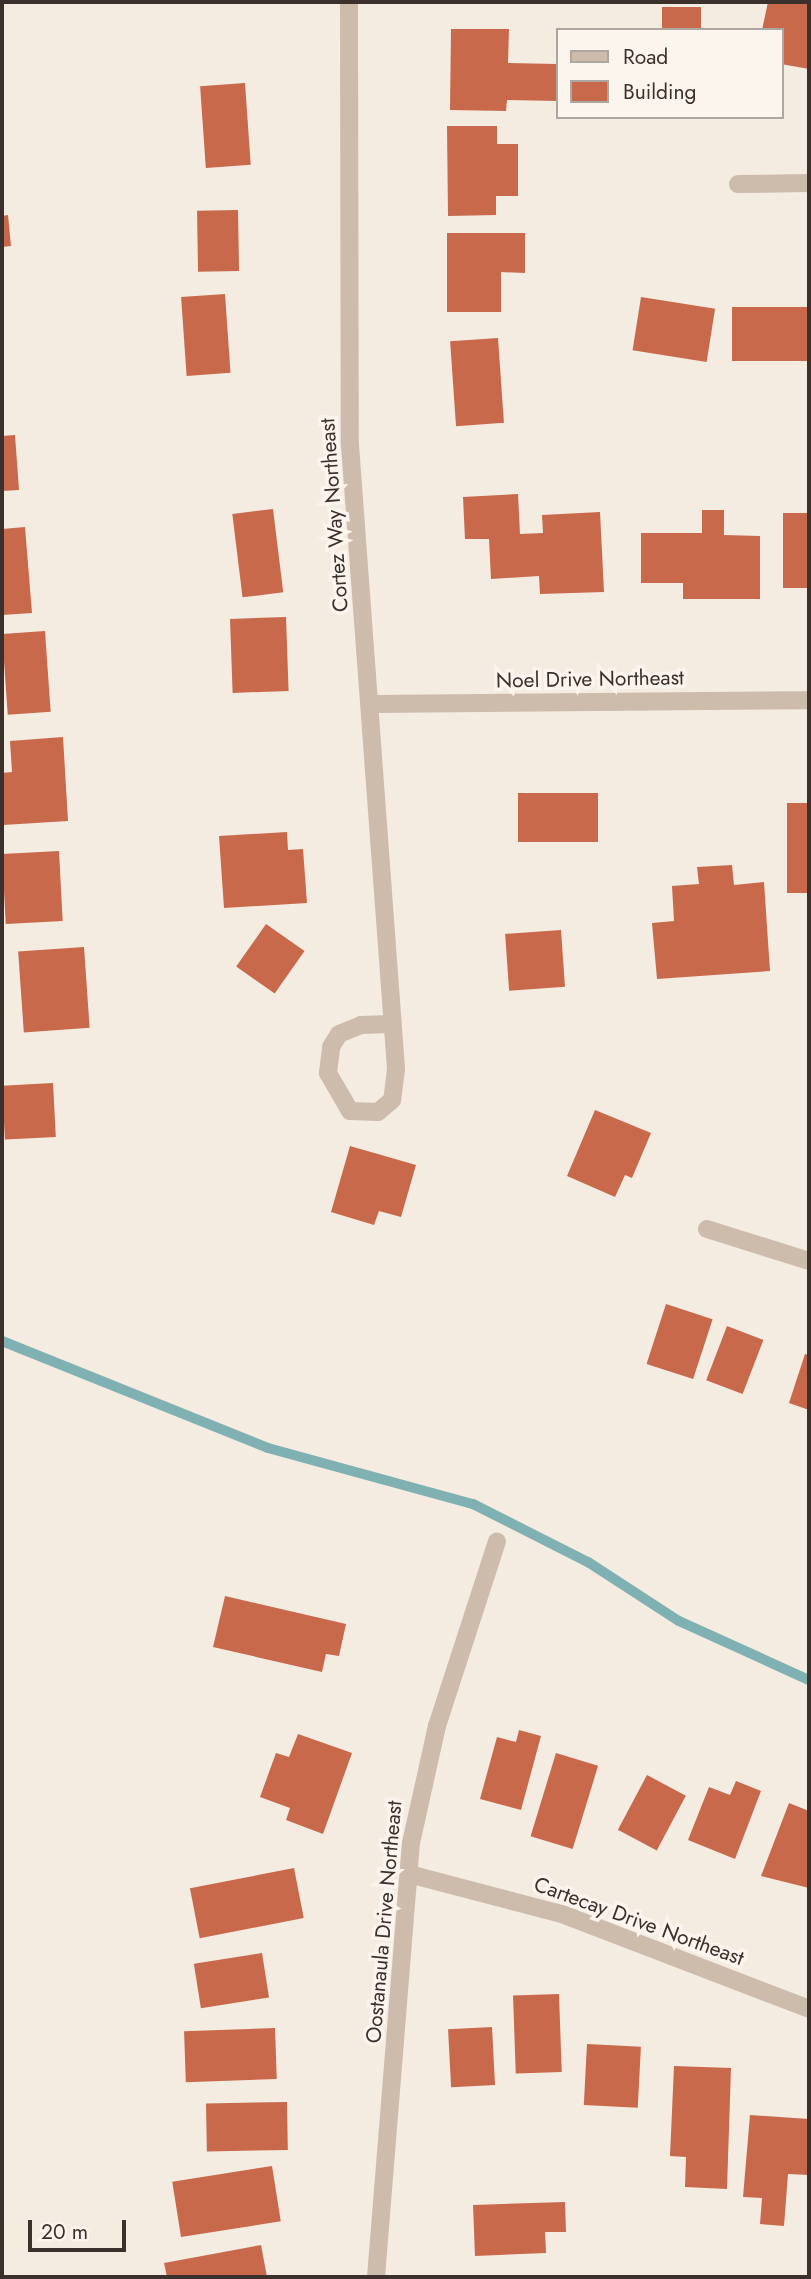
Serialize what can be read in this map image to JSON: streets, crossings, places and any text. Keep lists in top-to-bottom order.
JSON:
{
  "streets": {
    "street": [
      "Cortez Way Northeast",
      "Noel Drive Northeast",
      "Cartecay Drive Northeast",
      "Oostanaula Drive Northeast"
    ]
  },
  "crossings": [
    ["Cortez Way Northeast", "Noel Drive Northeast"],
    ["Cartecay Drive Northeast", "Oostanaula Drive Northeast"]
  ],
  "legend": ["Road", "Building"],
  "scale_bar": "20 m"
}
